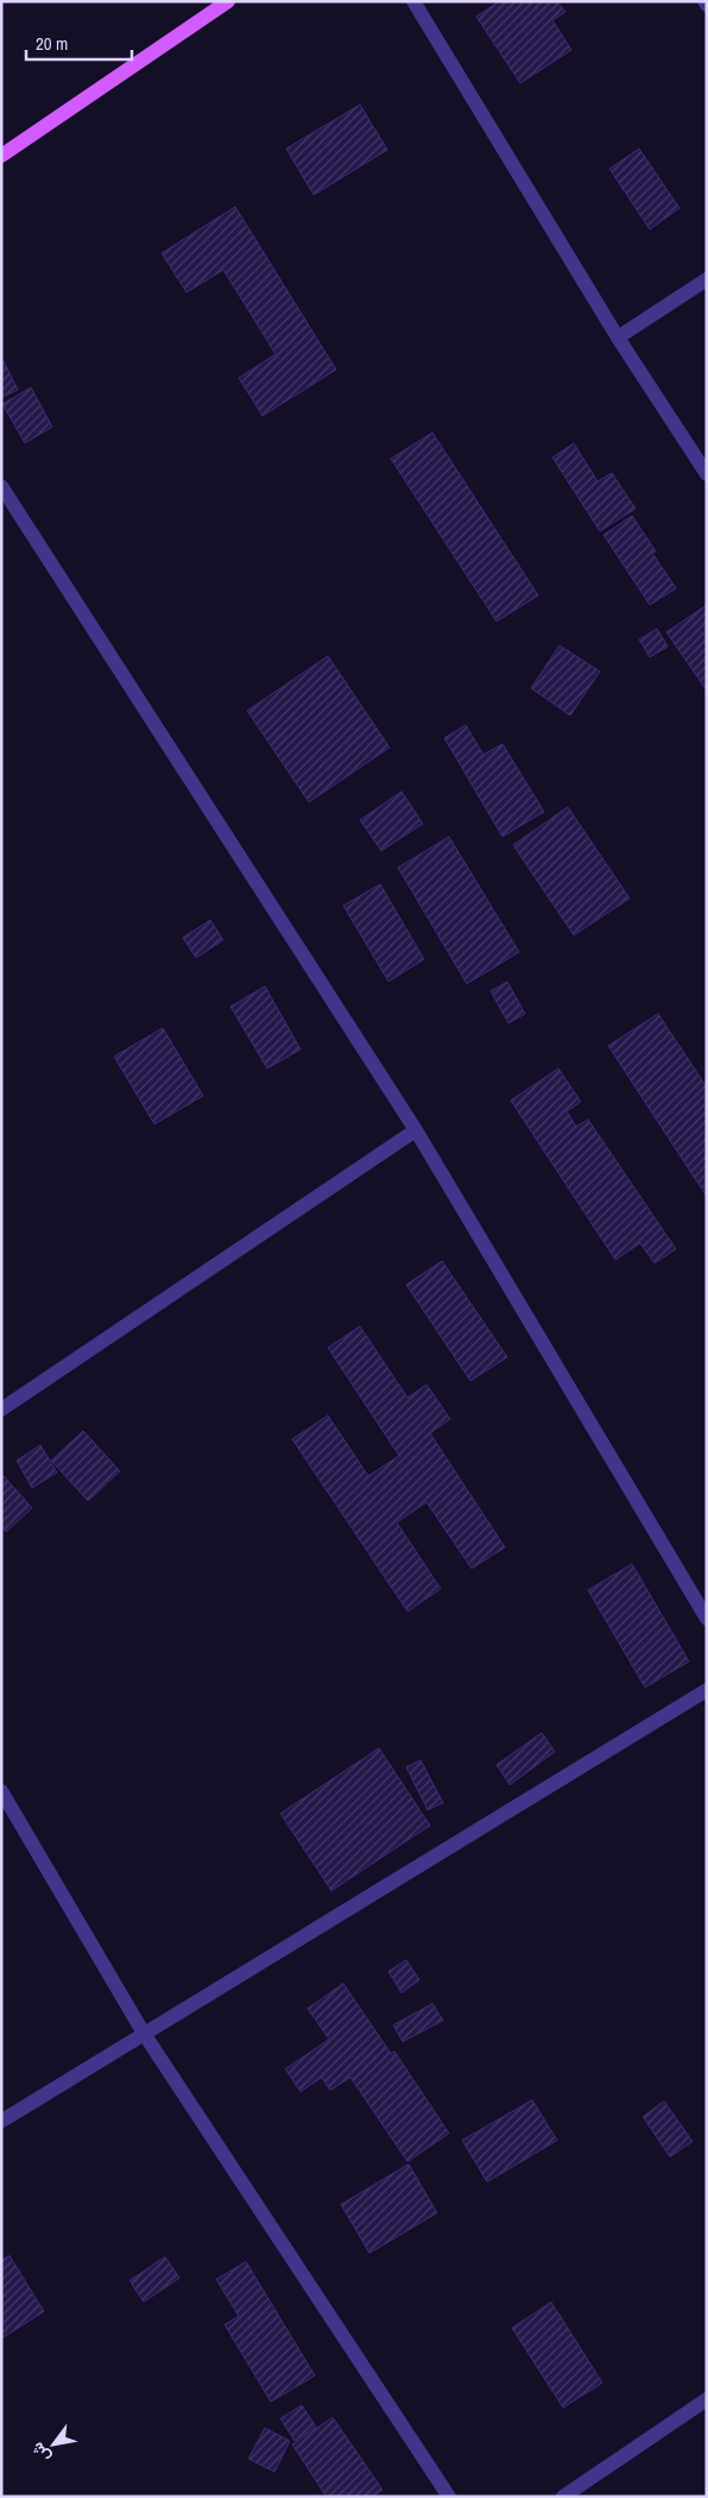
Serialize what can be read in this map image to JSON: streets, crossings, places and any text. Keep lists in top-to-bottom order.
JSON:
{
  "scale_bar": "20 m",
  "north": "bottom left"
}
